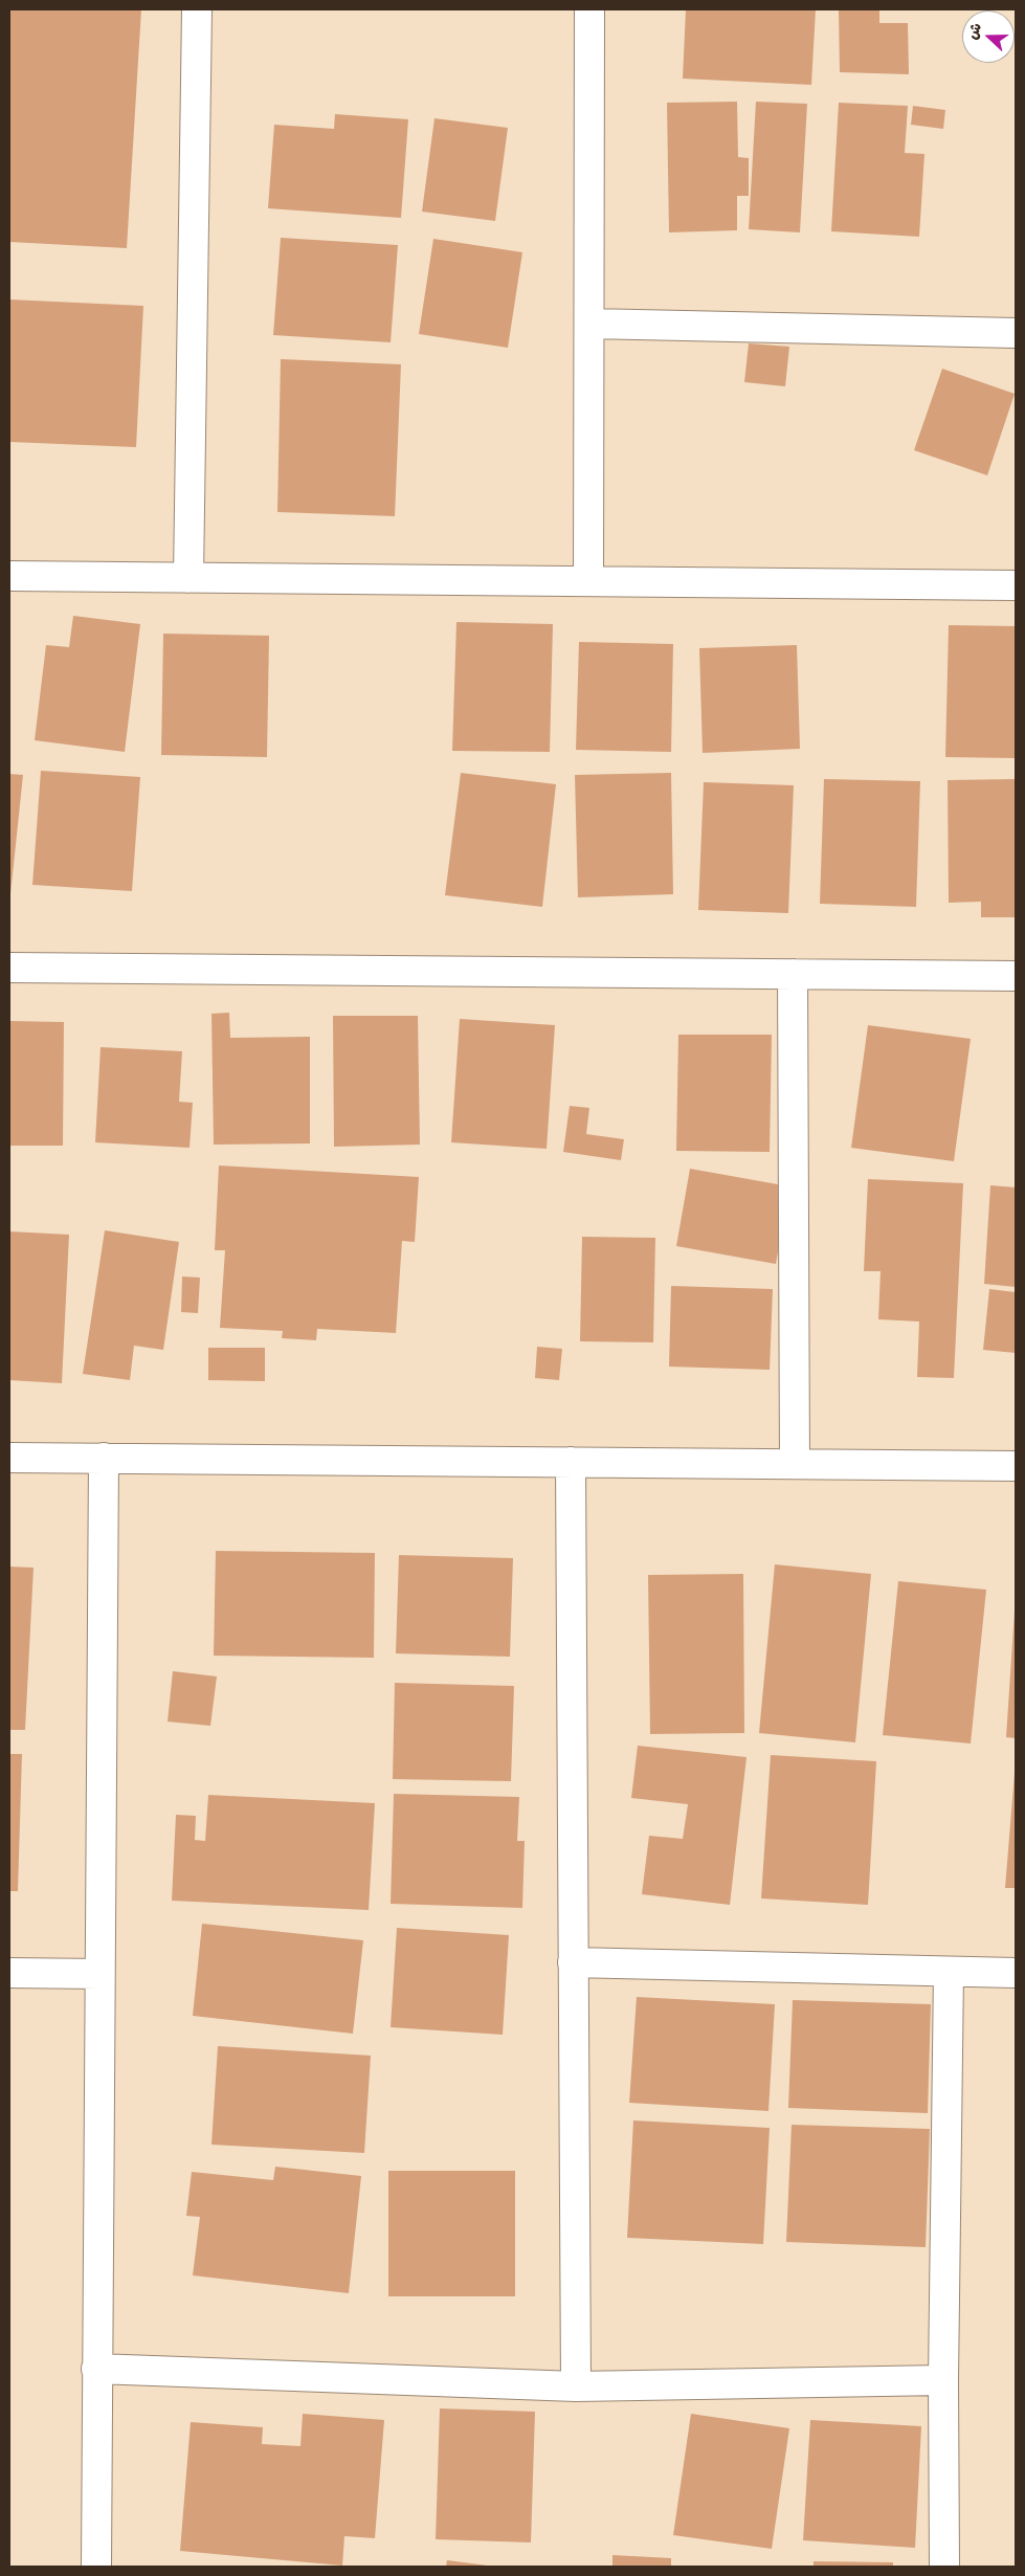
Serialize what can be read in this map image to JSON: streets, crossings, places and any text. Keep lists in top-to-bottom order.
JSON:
{
  "north": "left"
}
